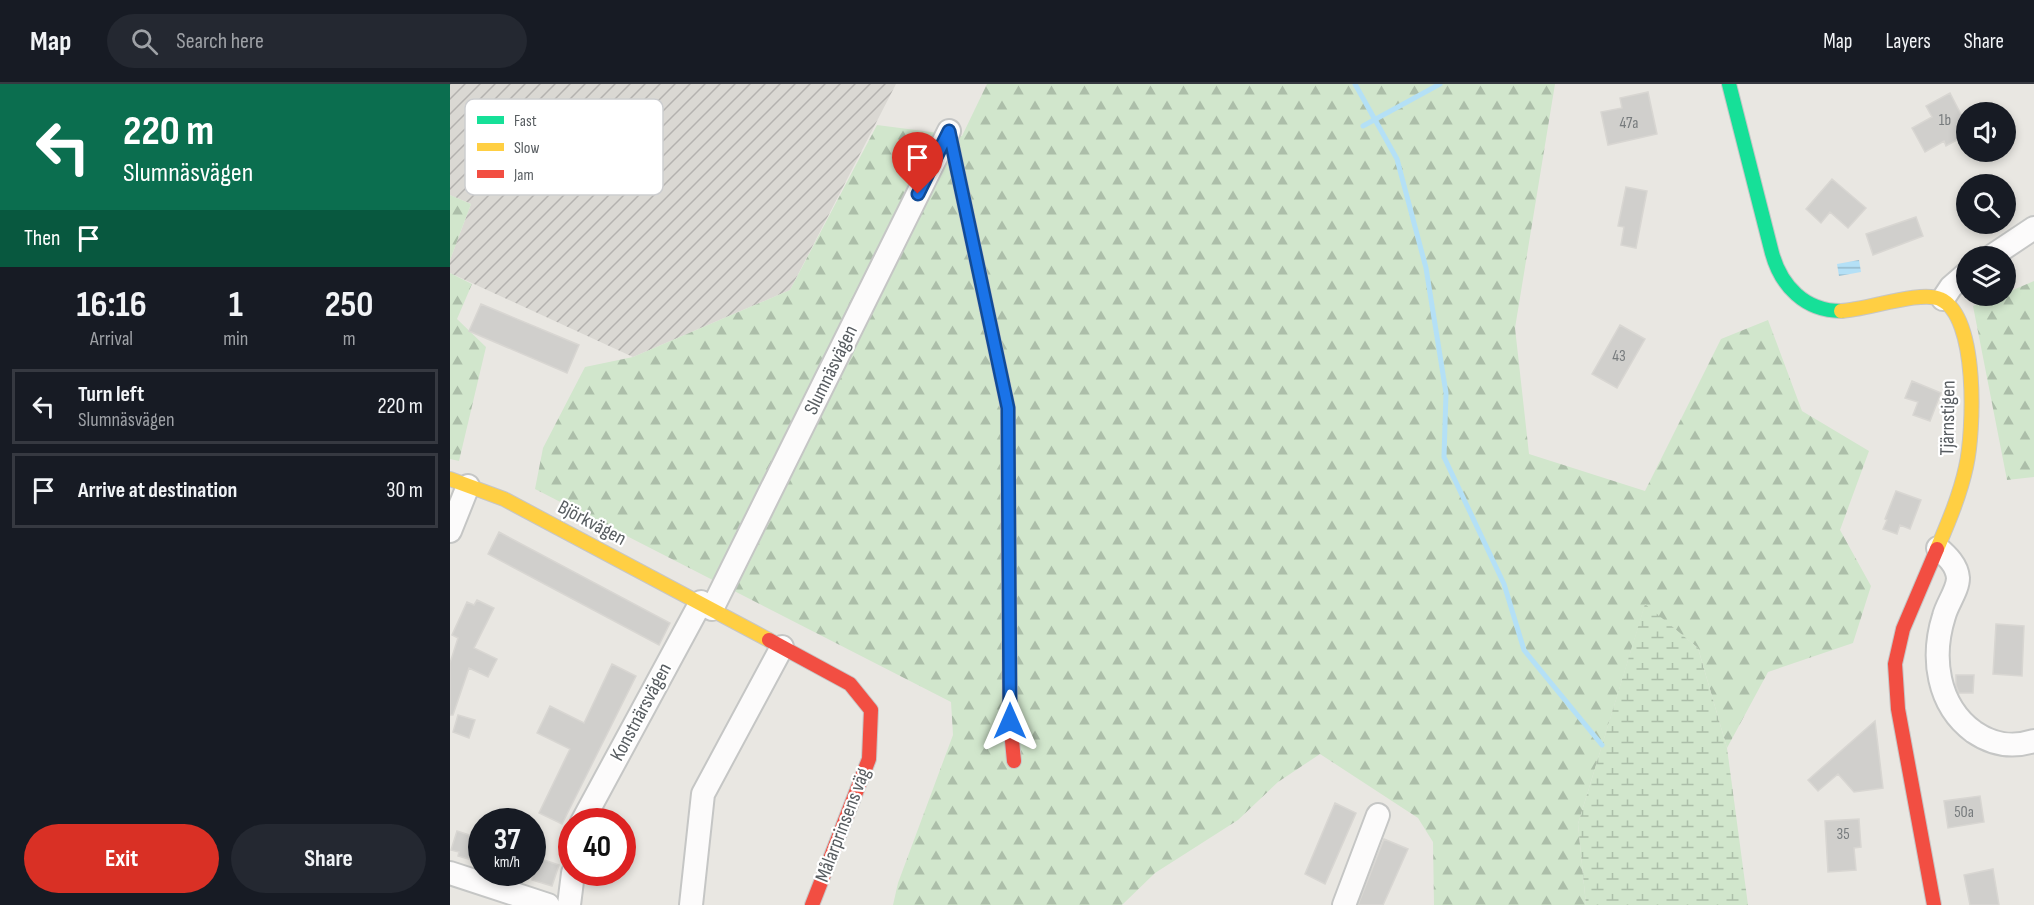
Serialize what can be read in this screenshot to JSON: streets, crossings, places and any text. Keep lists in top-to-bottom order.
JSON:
{
  "streets": {
    "street": [
      "Slumnäsvägen",
      "Tjärnstigen",
      "Björkvägen",
      "Konstnärsvägen",
      "Målarprinsens väg"
    ]
  },
  "crossings": [
    ["Slumnäsvägen", "Björkvägen"],
    ["Slumnäsvägen", "Konstnärsvägen"],
    ["Slumnäsvägen", "Målarprinsens väg"],
    ["Björkvägen", "Konstnärsvägen"],
    ["Björkvägen", "Målarprinsens väg"],
    ["Konstnärsvägen", "Målarprinsens väg"]
  ],
  "house_numbers": [
    "1b",
    "47a",
    "43",
    "50a",
    "35"
  ],
  "legend": ["Fast", "Slow", "Jam"],
  "page": {
    "header": "Map",
    "search": "Search here",
    "nav": ["Map", "Layers", "Share"],
    "turn": ["220 m", "Slumnäsvägen"],
    "then": "Then",
    "eta": [
      "16:16",
      "Arrival",
      "1",
      "min",
      "250",
      "m"
    ],
    "list": [
      {
        "name": "Turn left",
        "note": "Slumnäsvägen",
        "value": "220 m"
      },
      {
        "name": "Arrive at destination",
        "value": "30 m"
      }
    ],
    "speed": "37 km/h",
    "limit": "40",
    "buttons": ["Exit", "Share"]
  }
}
